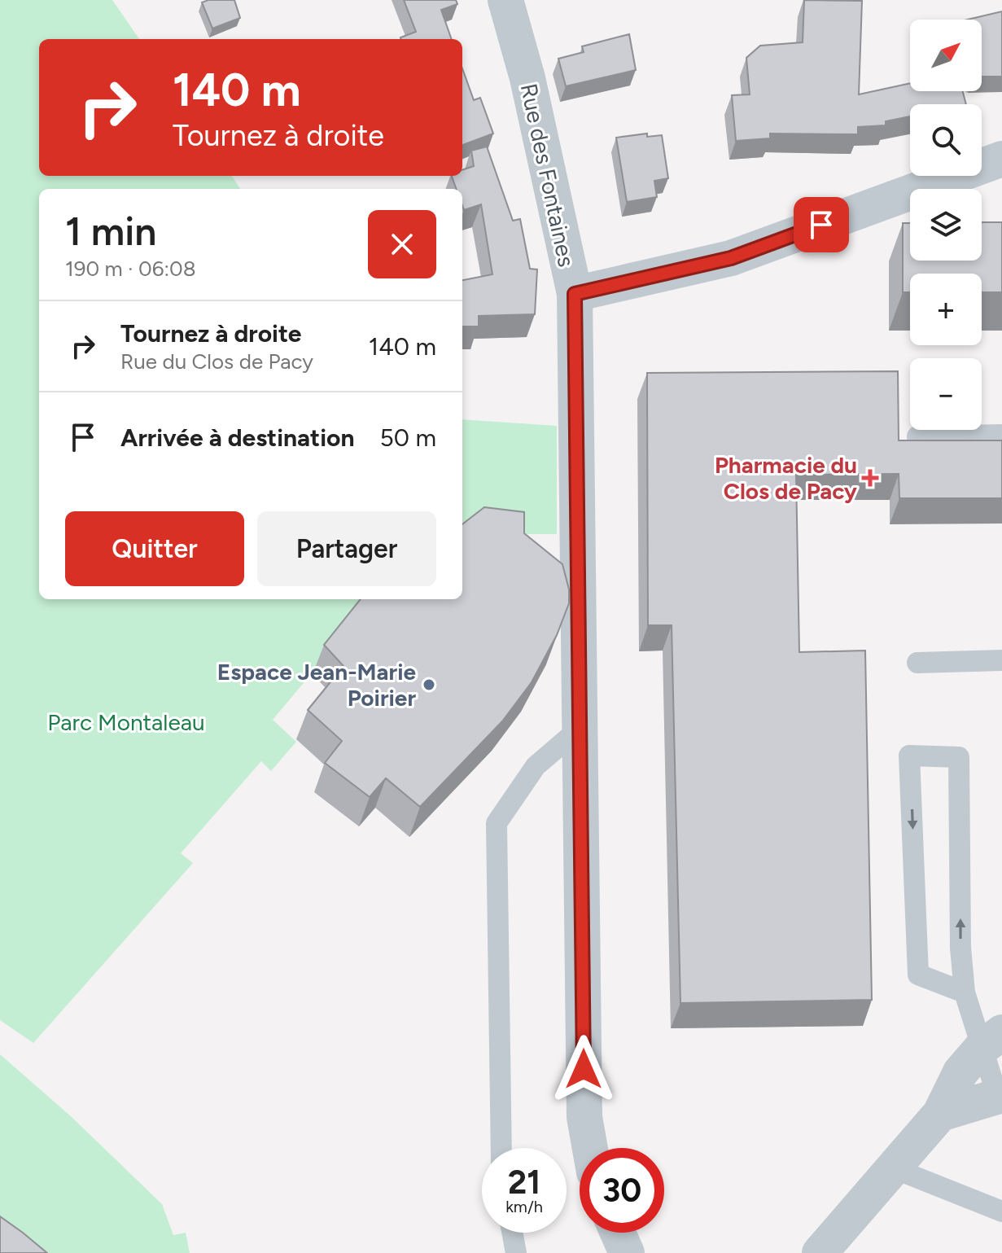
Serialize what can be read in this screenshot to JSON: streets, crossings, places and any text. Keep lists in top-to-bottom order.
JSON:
{
  "streets": {
    "street": ["Rue des Fontaines"]
  },
  "parks": ["Parc Montaleau"],
  "places": {
    "health": ["Pharmacie du Clos de Pacy"],
    "other": ["Espace Jean-Marie Poirier"]
  },
  "north": "top right",
  "page": {
    "map_buttons": ["+", "−"],
    "turn": ["140 m", "Tournez à droite"],
    "heading": ["1 min", "190 m · 06:08"],
    "list": [
      {
        "name": "Tournez à droite",
        "note": "Rue du Clos de Pacy",
        "value": "140 m"
      },
      {
        "name": "Arrivée à destination",
        "value": "50 m"
      }
    ],
    "buttons": ["Quitter", "Partager"],
    "speed": "21 km/h",
    "limit": "30"
  }
}
